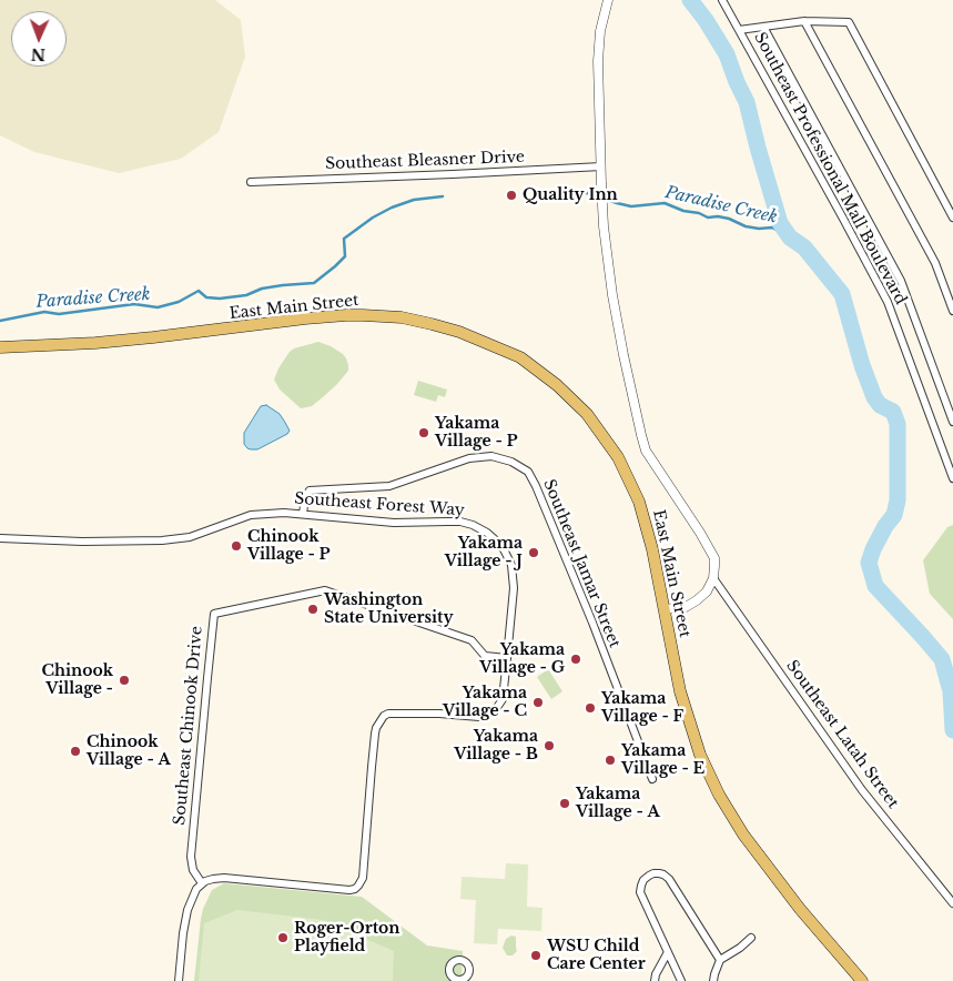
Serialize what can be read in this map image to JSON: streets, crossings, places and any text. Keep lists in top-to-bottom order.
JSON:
{
  "streets": {
    "main road": ["East Main Street"],
    "street": [
      "Southeast Bleasner Drive",
      "Southeast Professional Mall Boulevard",
      "Southeast Forest Way",
      "Southeast Jamar Street",
      "Southeast Chinook Drive",
      "Southeast Latah Street"
    ]
  },
  "crossings": [
    ["Southeast Forest Way", "Southeast Jamar Street"],
    ["Southeast Forest Way", "Southeast Chinook Drive"]
  ],
  "water": ["Paradise Creek"],
  "places": [
    "Quality Inn",
    "Yakama Village - P",
    "Chinook Village - P",
    "Yakama Village - J",
    "Washington State University",
    "Yakama Village - G",
    "Chinook Village -",
    "Yakama Village - C",
    "Yakama Village - F",
    "Yakama Village - B",
    "Chinook Village - A",
    "Yakama Village - E",
    "Yakama Village - A",
    "Roger-Orton Playfield",
    "WSU Child Care Center"
  ],
  "north": "bottom"
}
